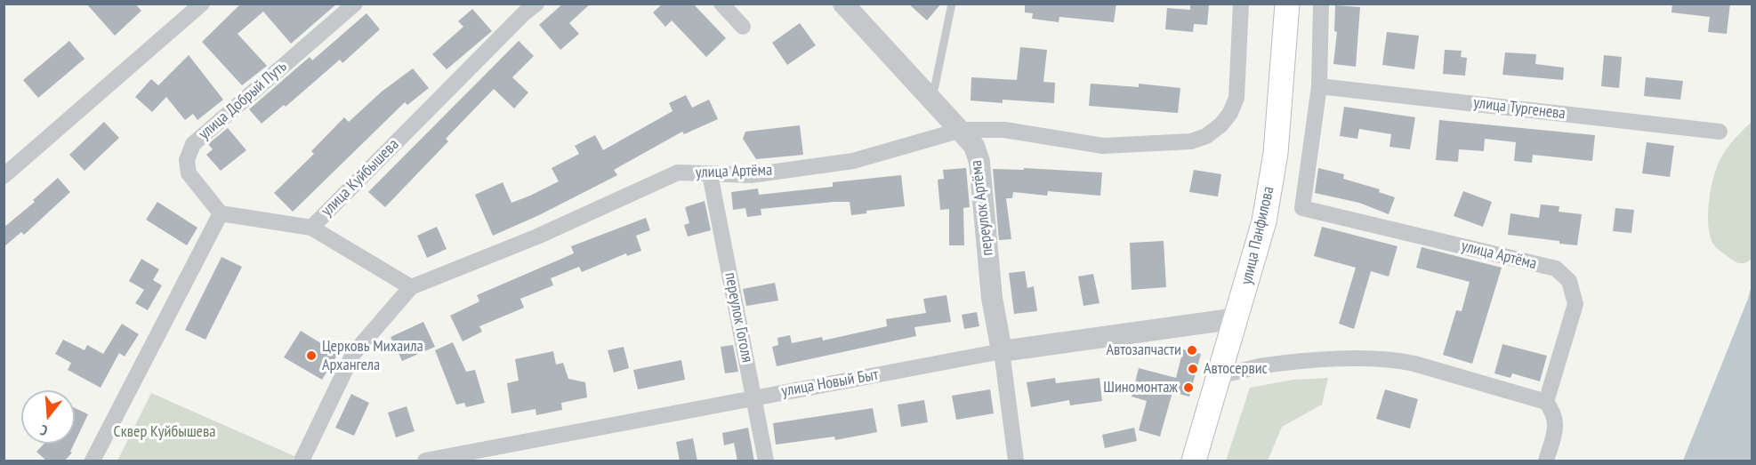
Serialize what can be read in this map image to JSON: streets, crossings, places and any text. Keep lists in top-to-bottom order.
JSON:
{
  "streets": {
    "main road": ["улица Панфилова"],
    "street": [
      "улица Добрый Путь",
      "улица Тургенева",
      "улица Артёма",
      "улица Куйбышева",
      "переулок Артёма",
      "переулок Гоголя",
      "улица Новый Быт"
    ]
  },
  "crossings": [
    ["улица Добрый Путь", "улица Куйбышева"],
    ["улица Тургенева", "улица Артёма"],
    ["улица Артёма", "переулок Артёма"],
    ["улица Артёма", "переулок Гоголя"],
    ["переулок Артёма", "улица Новый Быт"],
    ["улица Панфилова", "улица Новый Быт"],
    ["переулок Гоголя", "улица Новый Быт"]
  ],
  "parks": ["Сквер Куйбышева"],
  "places": [
    "Автозапчасти",
    "Церковь Михаила Архангела",
    "Автосервис",
    "Шиномонтаж"
  ],
  "north": "bottom"
}
